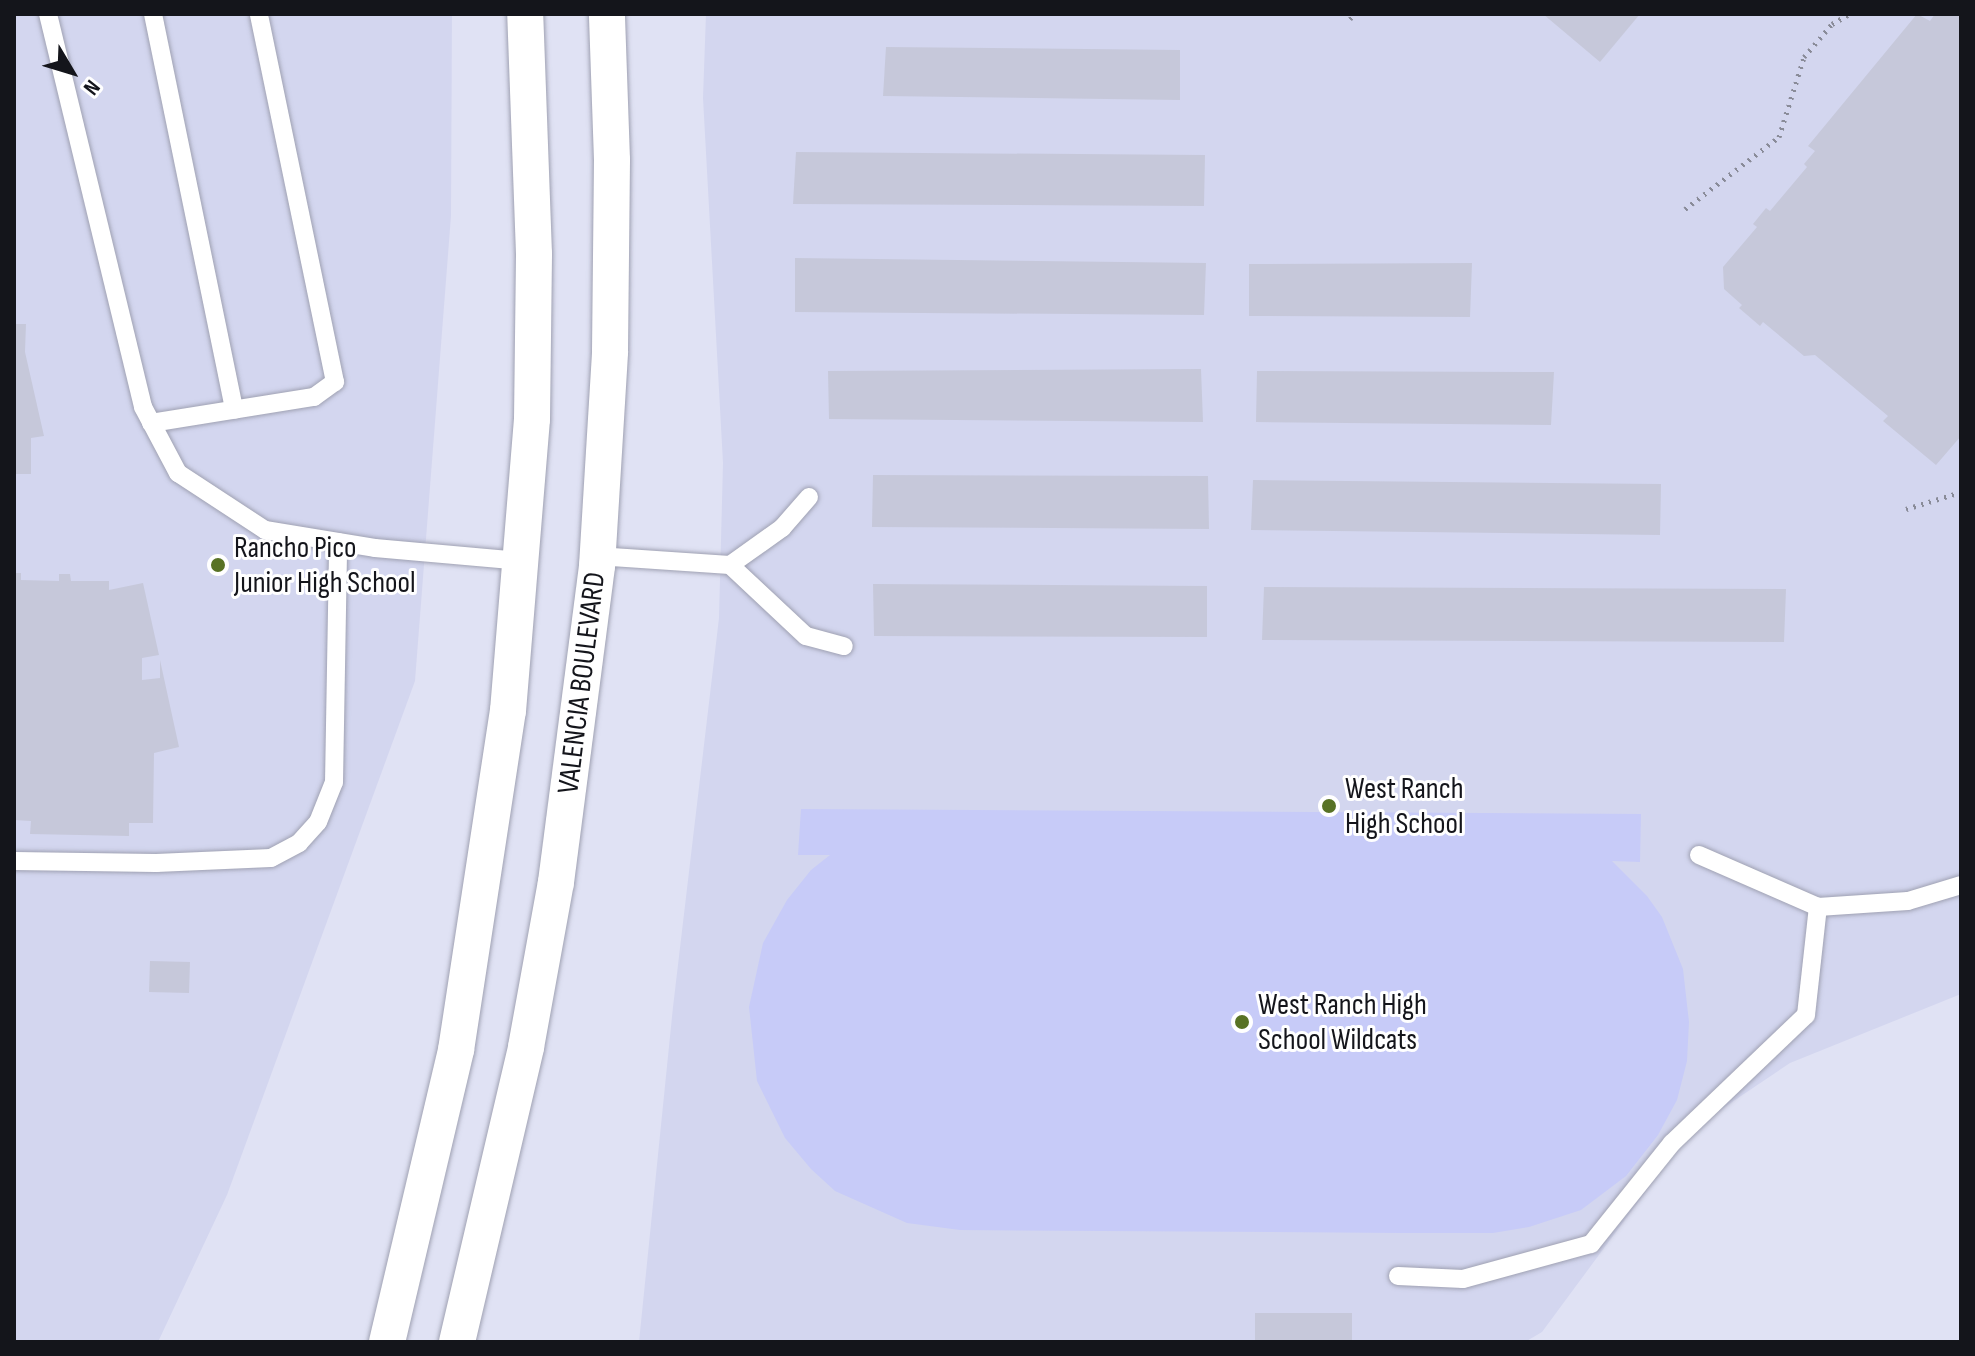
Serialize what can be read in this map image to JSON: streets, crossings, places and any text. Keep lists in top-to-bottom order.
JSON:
{
  "streets": {
    "street": ["VALENCIA BOULEVARD"]
  },
  "places": ["Rancho Pico Junior High School", "West Ranch High School", "West Ranch High School Wildcats"],
  "north": "bottom right"
}
